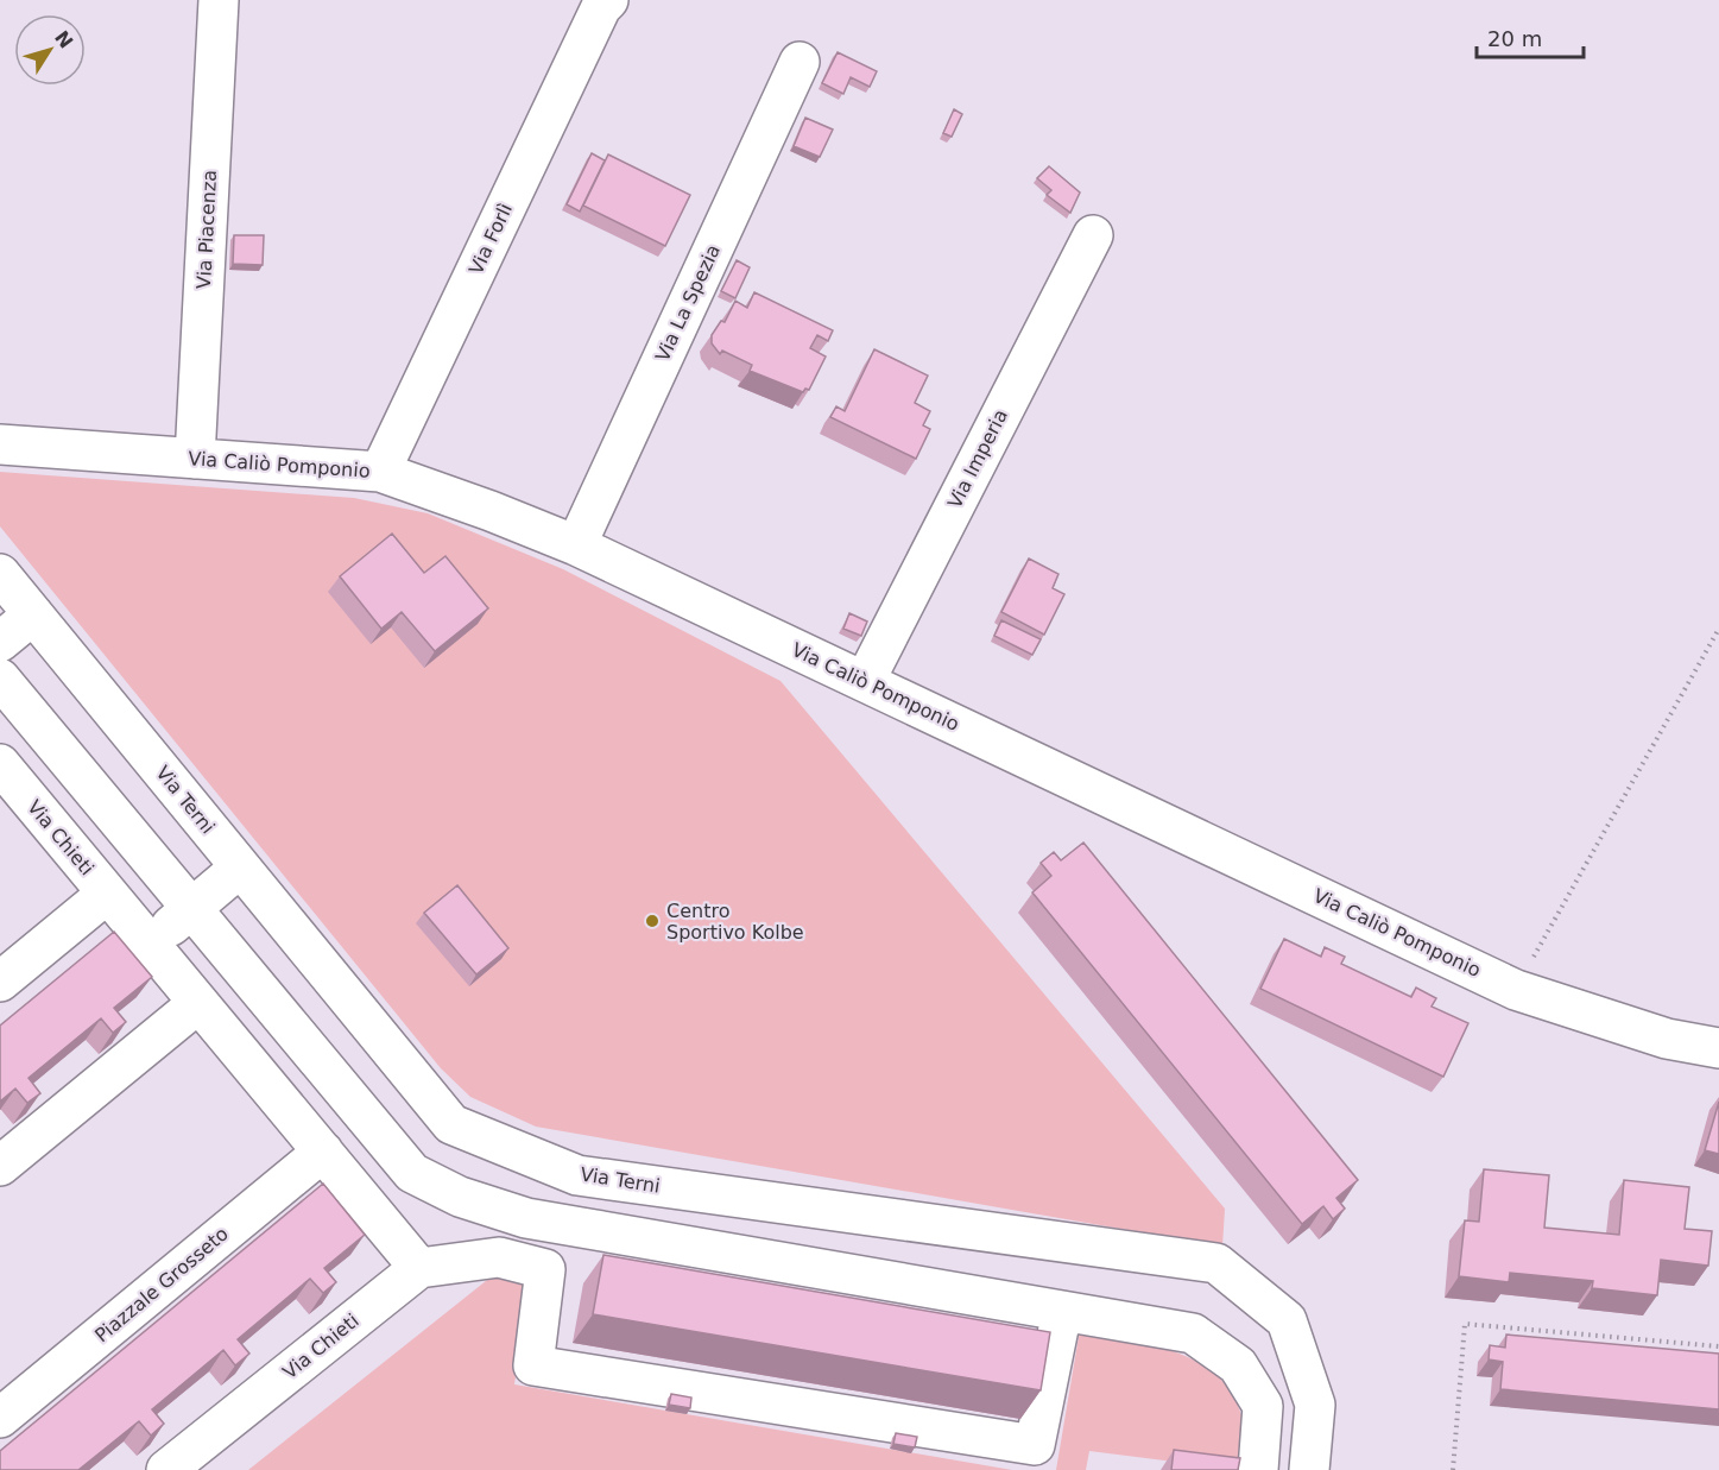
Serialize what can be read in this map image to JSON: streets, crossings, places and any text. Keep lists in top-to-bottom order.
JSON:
{
  "streets": {
    "street": [
      "Via Piacenza",
      "Via Forlì",
      "Via La Spezia",
      "Via Imperia",
      "Via Caliò Pomponio",
      "Via Terni",
      "Via Chieti",
      "Piazzale Grosseto"
    ]
  },
  "crossings": [
    ["Via Piacenza", "Via Caliò Pomponio"],
    ["Via Forlì", "Via Caliò Pomponio"],
    ["Via La Spezia", "Via Caliò Pomponio"],
    ["Via Imperia", "Via Caliò Pomponio"],
    ["Via Chieti", "Piazzale Grosseto"]
  ],
  "places": ["Centro Sportivo Kolbe"],
  "scale_bar": "20 m",
  "north": "top right"
}
